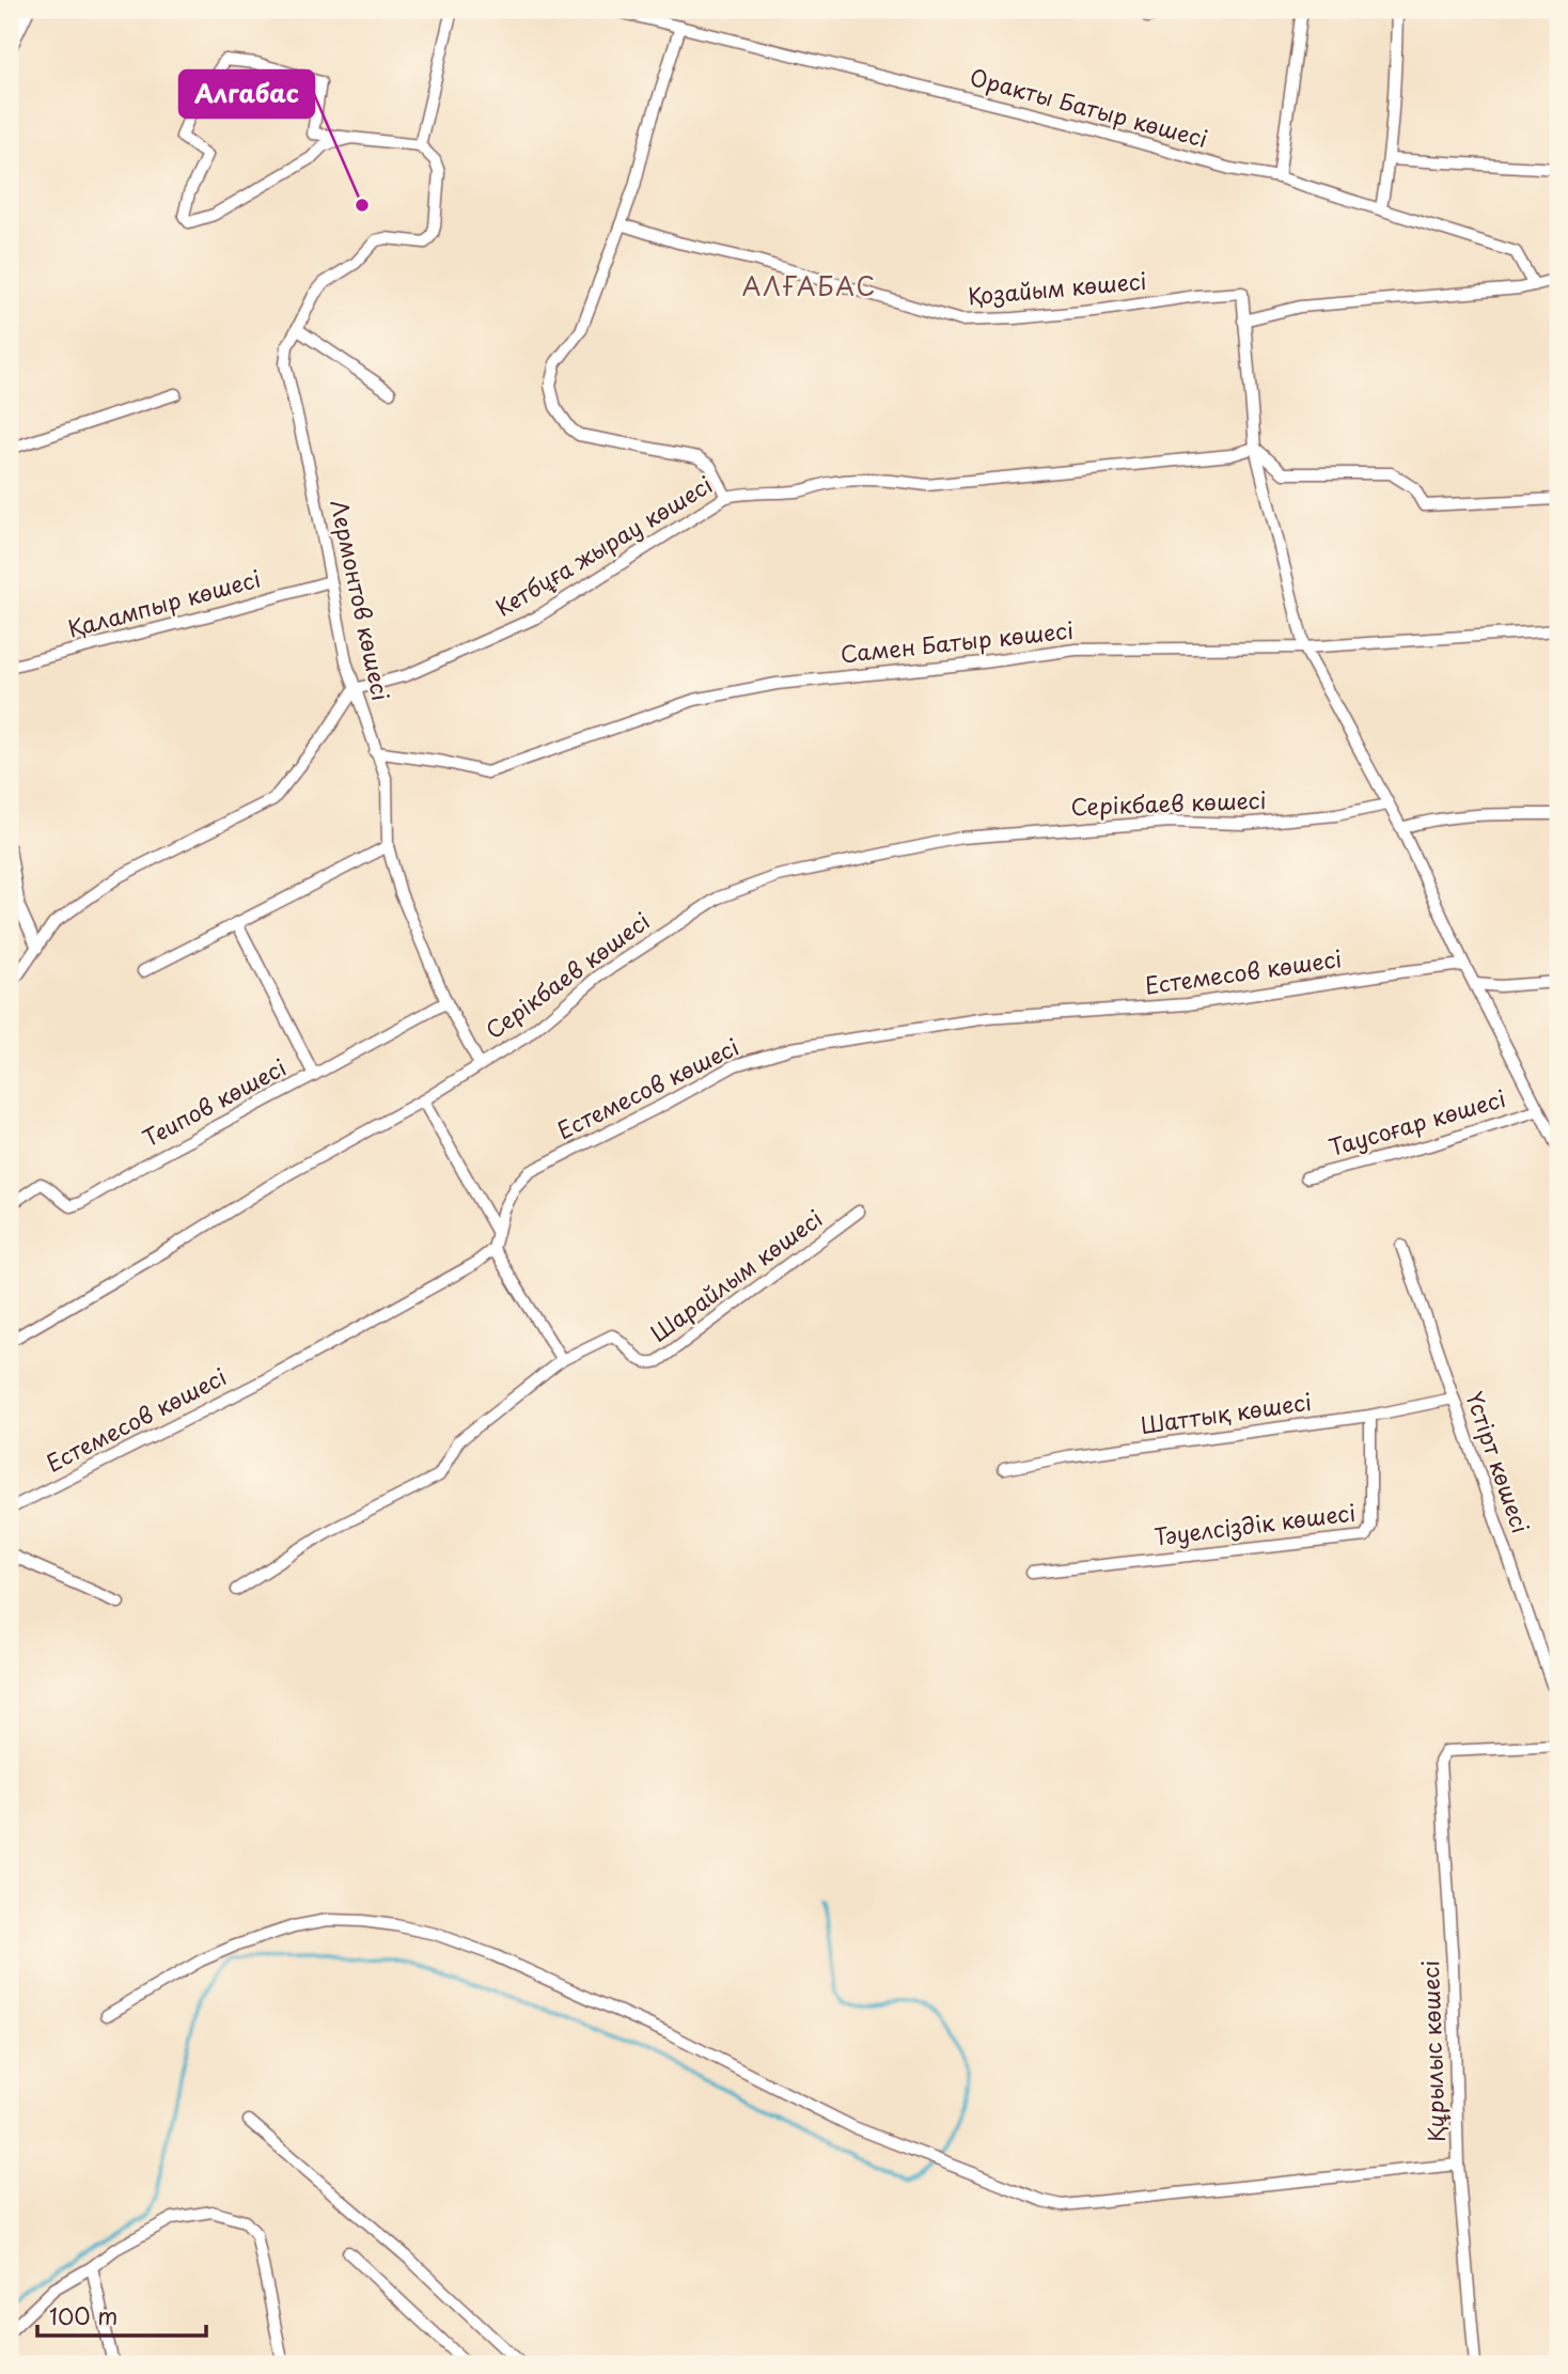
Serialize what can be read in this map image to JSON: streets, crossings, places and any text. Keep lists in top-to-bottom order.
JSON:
{
  "streets": {
    "street": [
      "Оракты Батыр көшесі",
      "Қозайым көшесі",
      "Кетбұға жырау көшесі",
      "Лермонтов көшесі",
      "Қалампыр көшесі",
      "Самен Батыр көшесі",
      "Серікбаев көшесі",
      "Естемесов көшесі",
      "Теипов көшесі",
      "Тауcоғар көшесі",
      "Шарайлым көшесі",
      "Шаттық көшесі",
      "Үстірт көшесі",
      "Тәуелсіздік көшесі",
      "Құрылыс көшесі"
    ]
  },
  "crossings": [
    ["Кетбұға жырау көшесі", "Лермонтов көшесі"],
    ["Лермонтов көшесі", "Қалампыр көшесі"],
    ["Лермонтов көшесі", "Самен Батыр көшесі"],
    ["Лермонтов көшесі", "Серікбаев көшесі"],
    ["Лермонтов көшесі", "Теипов көшесі"],
    ["Шаттық көшесі", "Үстірт көшесі"],
    ["Шаттық көшесі", "Тәуелсіздік көшесі"]
  ],
  "districts": ["АЛҒАБАС"],
  "places": ["Алгабас"],
  "scale_bar": "100 m"
}
